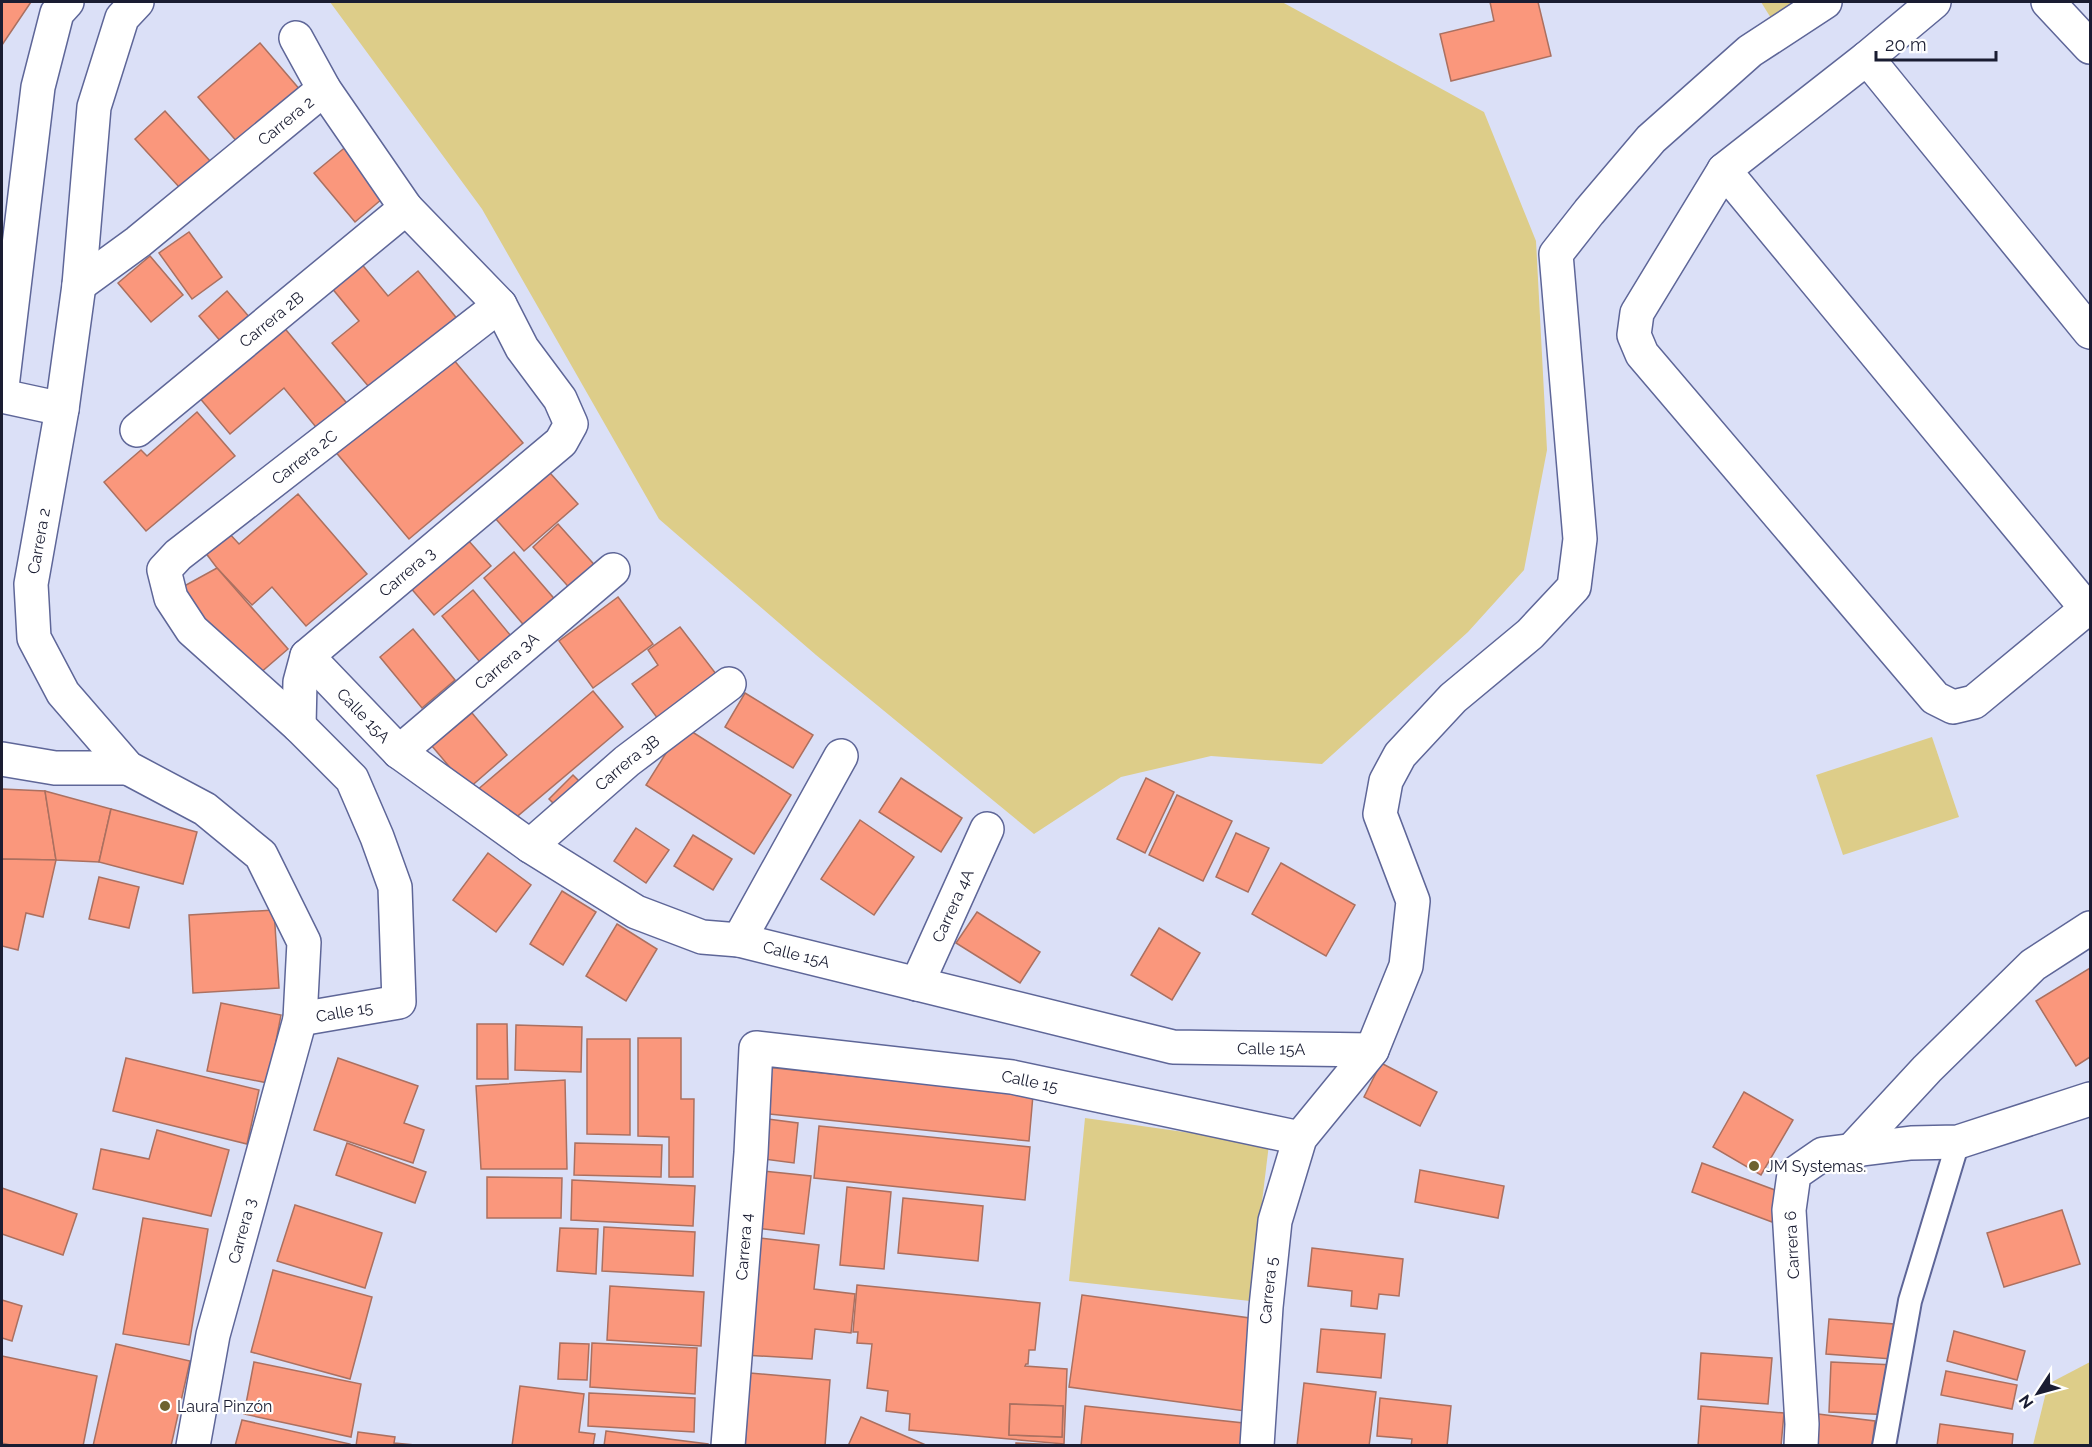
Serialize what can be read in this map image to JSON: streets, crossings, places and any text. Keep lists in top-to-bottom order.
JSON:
{
  "streets": {
    "street": [
      "Carrera 2",
      "Carrera 2B",
      "Carrera 2C",
      "Carrera 3",
      "Carrera 3A",
      "Calle 15A",
      "Carrera 3B",
      "Carrera 4A",
      "Calle 15",
      "Carrera 6",
      "Carrera 4",
      "Carrera 5"
    ]
  },
  "crossings": [
    ["Carrera 2", "Calle 15"],
    ["Carrera 2C", "Carrera 3"],
    ["Carrera 2C", "Calle 15"],
    ["Carrera 3", "Calle 15A"],
    ["Carrera 3", "Calle 15"],
    ["Carrera 3A", "Calle 15A"],
    ["Calle 15A", "Carrera 3B"],
    ["Calle 15A", "Carrera 4A"],
    ["Calle 15", "Carrera 4"],
    ["Calle 15", "Carrera 5"]
  ],
  "places": ["JM Systemas.", "Laura Pinzón"],
  "scale_bar": "20 m",
  "north": "bottom left"
}
